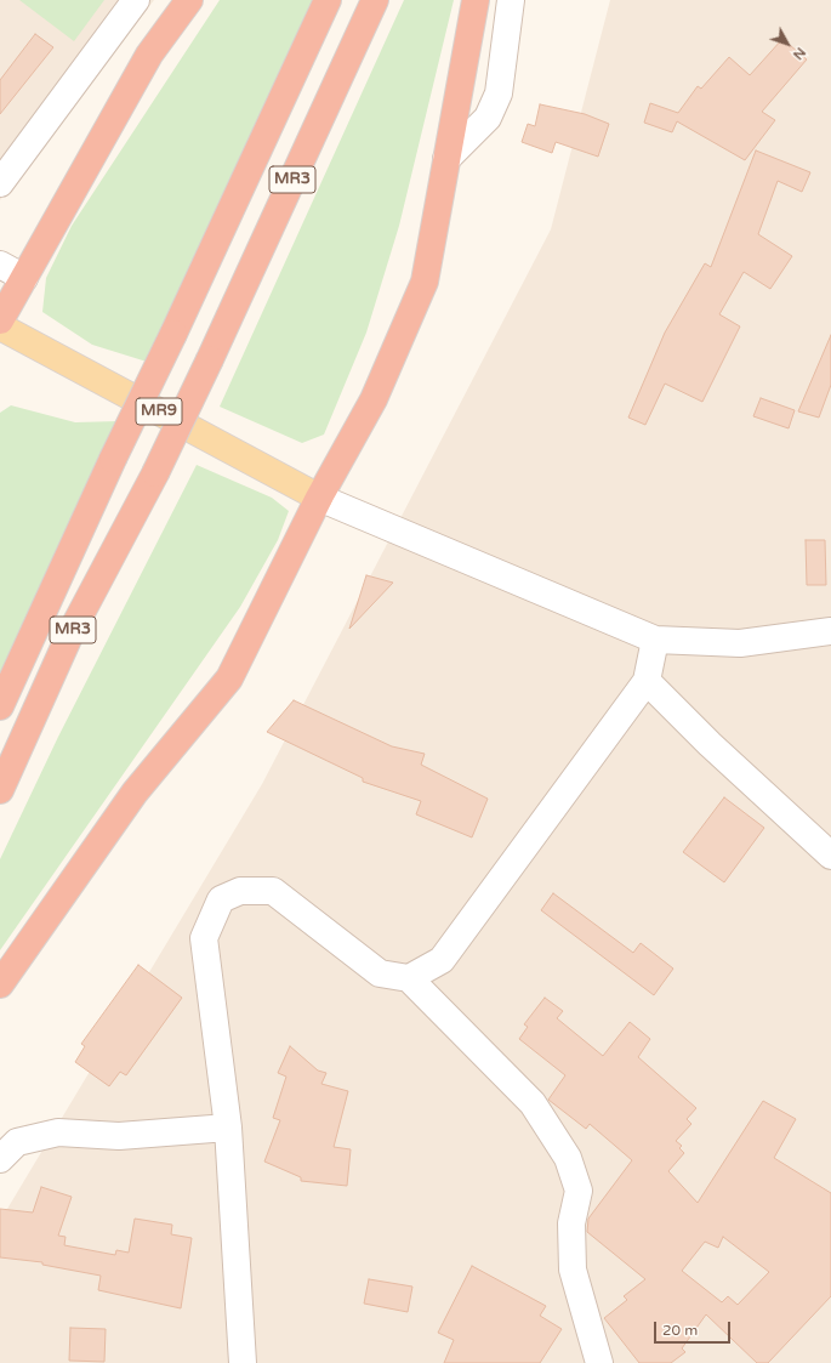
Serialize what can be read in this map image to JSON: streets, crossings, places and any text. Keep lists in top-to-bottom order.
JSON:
{
  "streets": {
    "highway": ["MR3"],
    "main road": ["MR9"]
  },
  "scale_bar": "20 m",
  "north": "bottom right"
}
